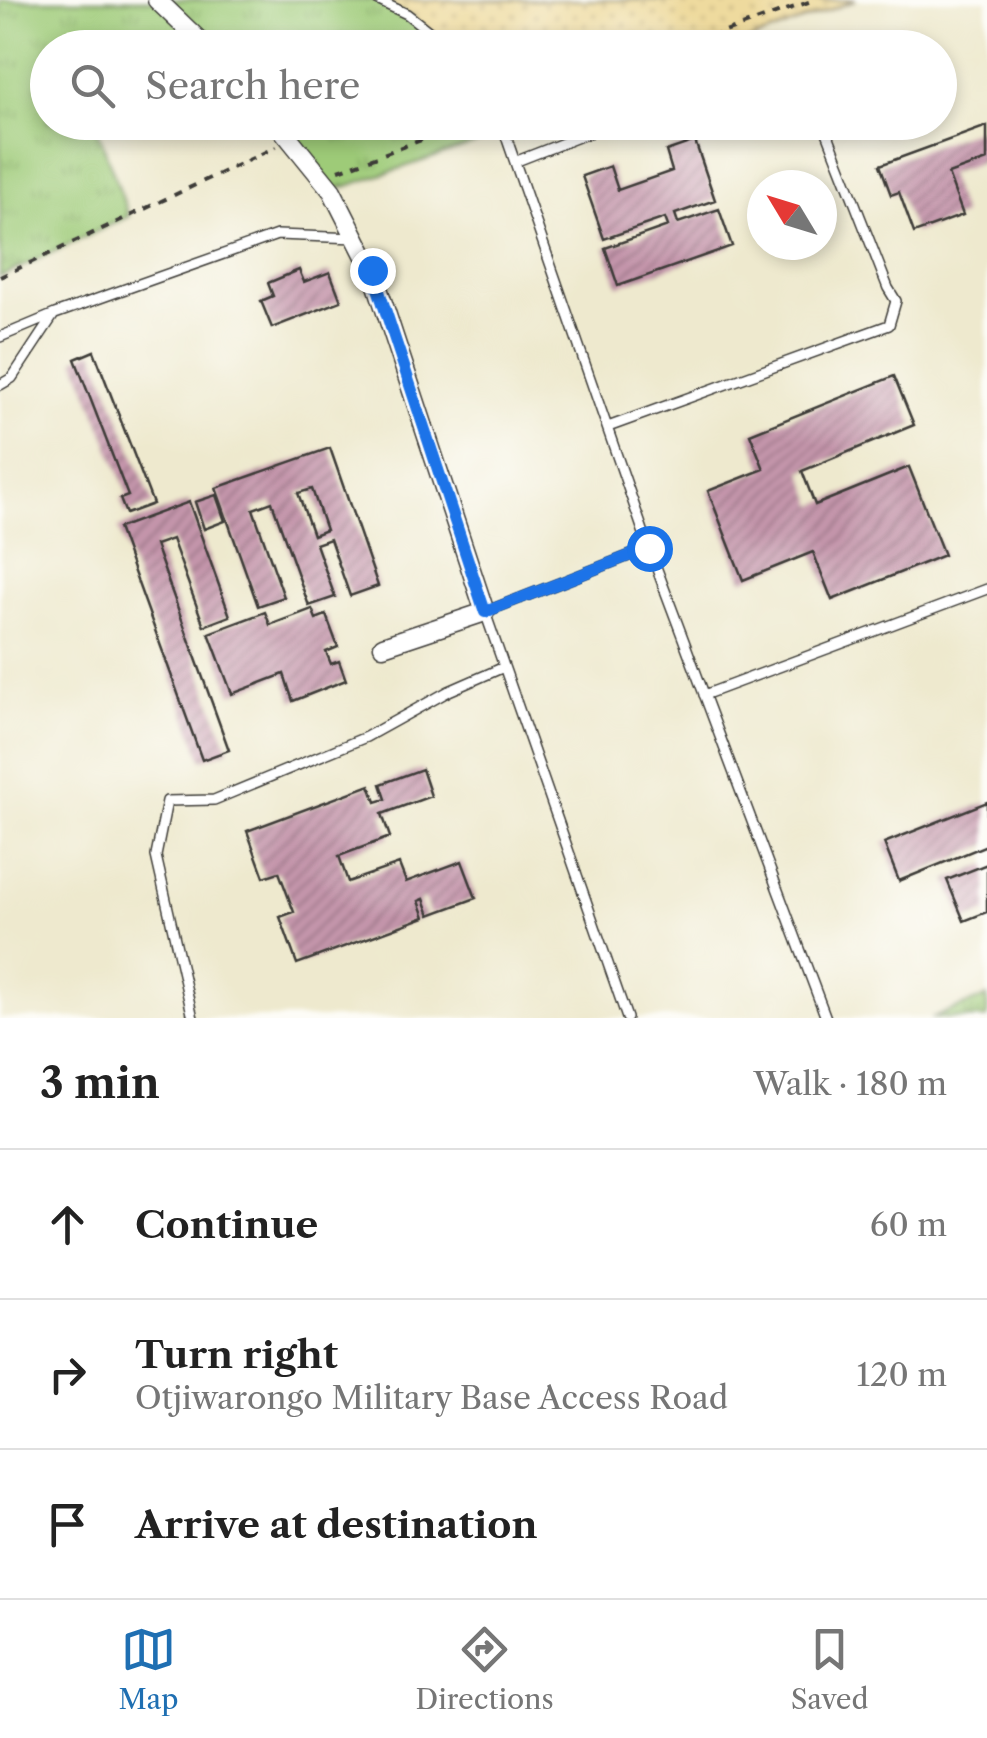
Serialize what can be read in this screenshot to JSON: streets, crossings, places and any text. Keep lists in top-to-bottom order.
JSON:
{
  "north": "top left",
  "page": {
    "search": "Search here",
    "heading": ["3 min", "Walk · 180 m"],
    "list": [
      ["Continue", "60 m"],
      ["Turn right", "Otjiwarongo Military Base Access Road", "120 m"],
      "Arrive at destination"
    ],
    "nav": ["Map", "Directions", "Saved"]
  }
}
